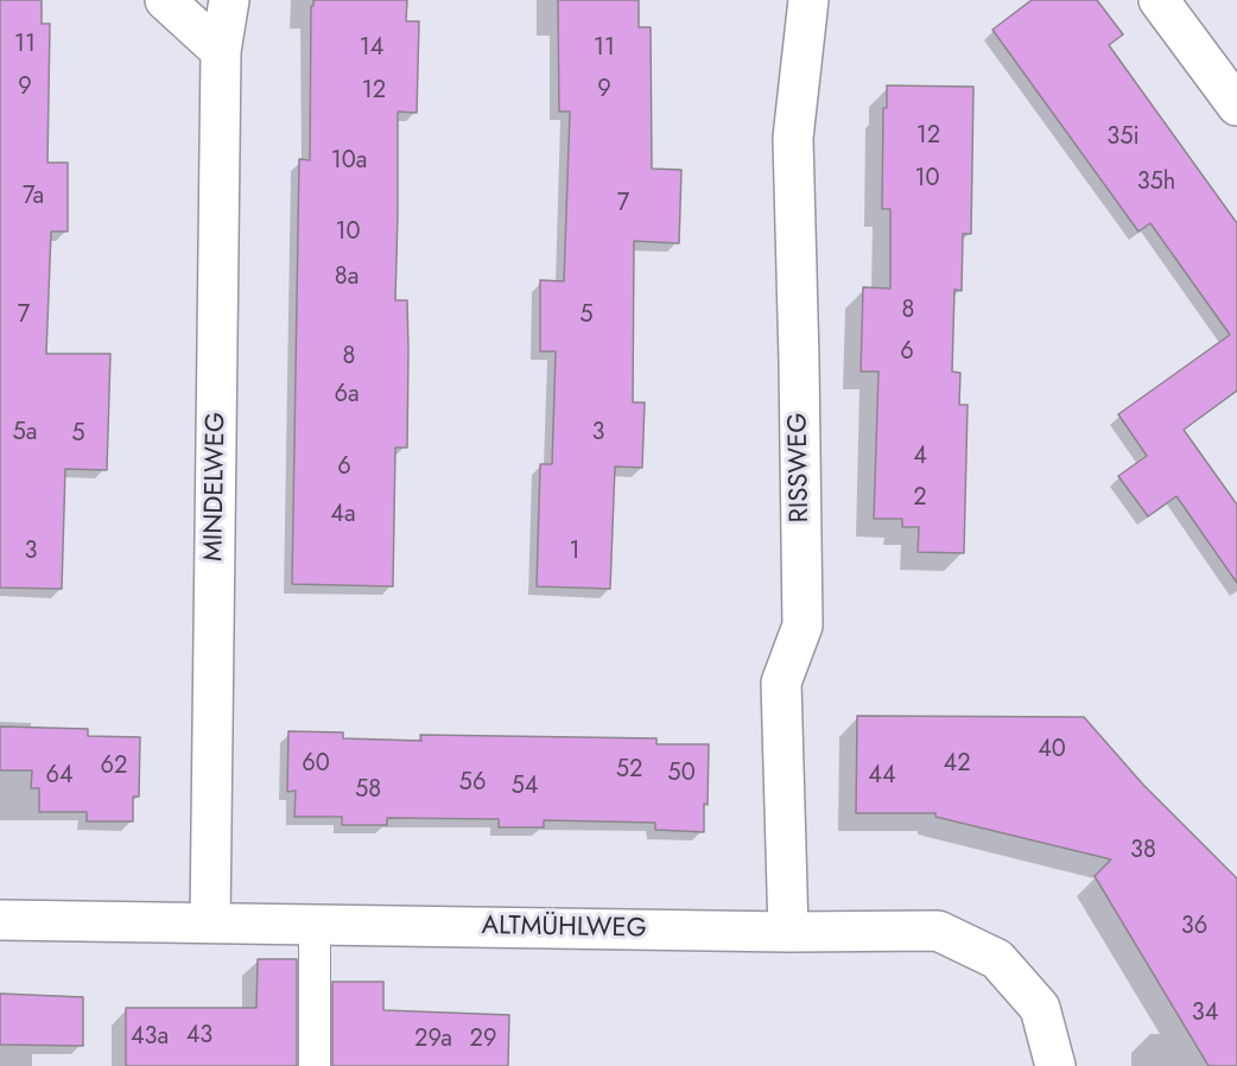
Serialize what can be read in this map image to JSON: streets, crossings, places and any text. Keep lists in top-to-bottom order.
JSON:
{
  "streets": {
    "street": ["RISSWEG", "MINDELWEG", "ALTMÜHLWEG"]
  },
  "crossings": [
    ["RISSWEG", "ALTMÜHLWEG"],
    ["MINDELWEG", "ALTMÜHLWEG"]
  ],
  "house_numbers": [
    "11",
    "14",
    "11",
    "9",
    "9",
    "12",
    "12",
    "35i",
    "10a",
    "10",
    "35h",
    "7a",
    "7",
    "10",
    "8a",
    "8",
    "7",
    "5",
    "6",
    "8",
    "6a",
    "5a",
    "3",
    "5",
    "4",
    "6",
    "2",
    "4a",
    "3",
    "1",
    "40",
    "60",
    "42",
    "62",
    "52",
    "50",
    "64",
    "44",
    "56",
    "54",
    "58",
    "38",
    "36",
    "34",
    "43",
    "43a",
    "29a",
    "29"
  ]
}
